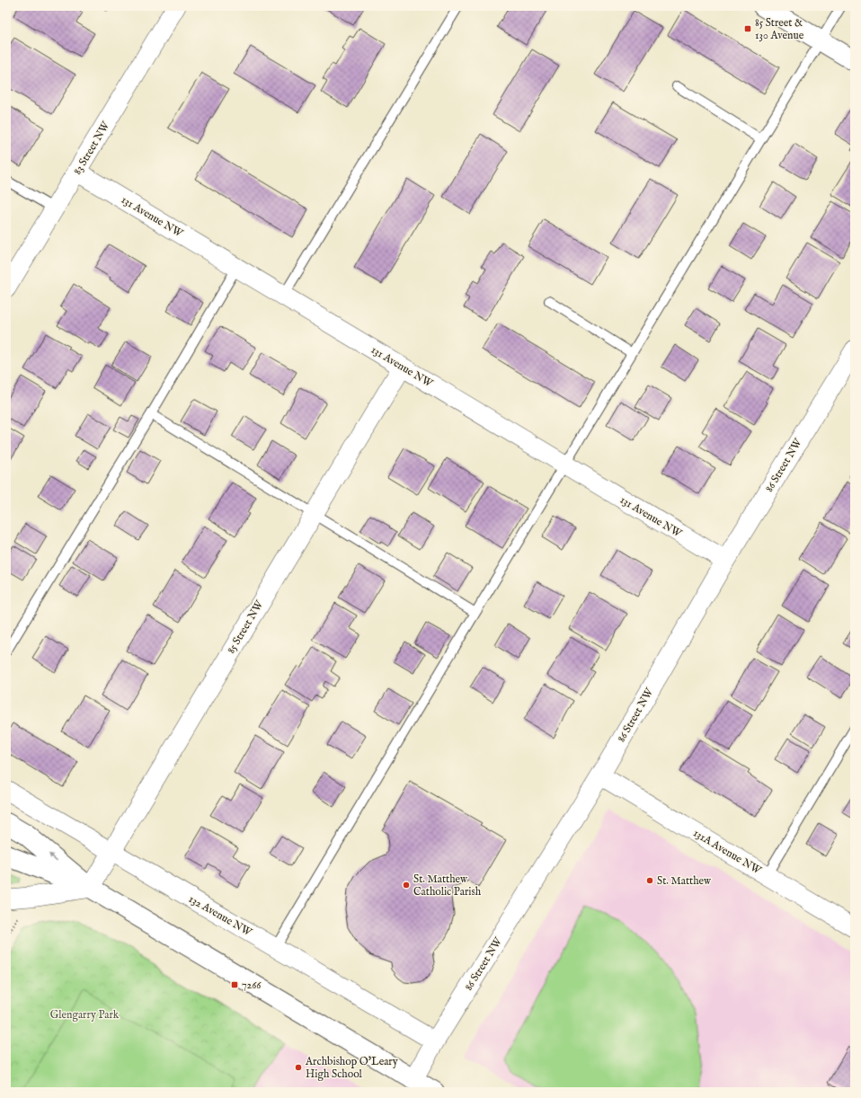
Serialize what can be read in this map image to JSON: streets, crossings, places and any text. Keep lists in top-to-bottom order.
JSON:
{
  "streets": {
    "street": [
      "83 Street NW",
      "131 Avenue NW",
      "86 Street NW",
      "85 Street NW",
      "131A Avenue NW",
      "132 Avenue NW"
    ]
  },
  "crossings": [
    ["83 Street NW", "131 Avenue NW"],
    ["131 Avenue NW", "86 Street NW"],
    ["131 Avenue NW", "85 Street NW"],
    ["86 Street NW", "131A Avenue NW"],
    ["86 Street NW", "132 Avenue NW"],
    ["85 Street NW", "132 Avenue NW"]
  ],
  "parks": ["Glengarry Park"],
  "places": {
    "transit": ["85 Street & 130 Avenue", "7266"],
    "other": ["St. Matthew", "St. Matthew Catholic Parish", "Archbishop O'Leary High School"]
  }
}
